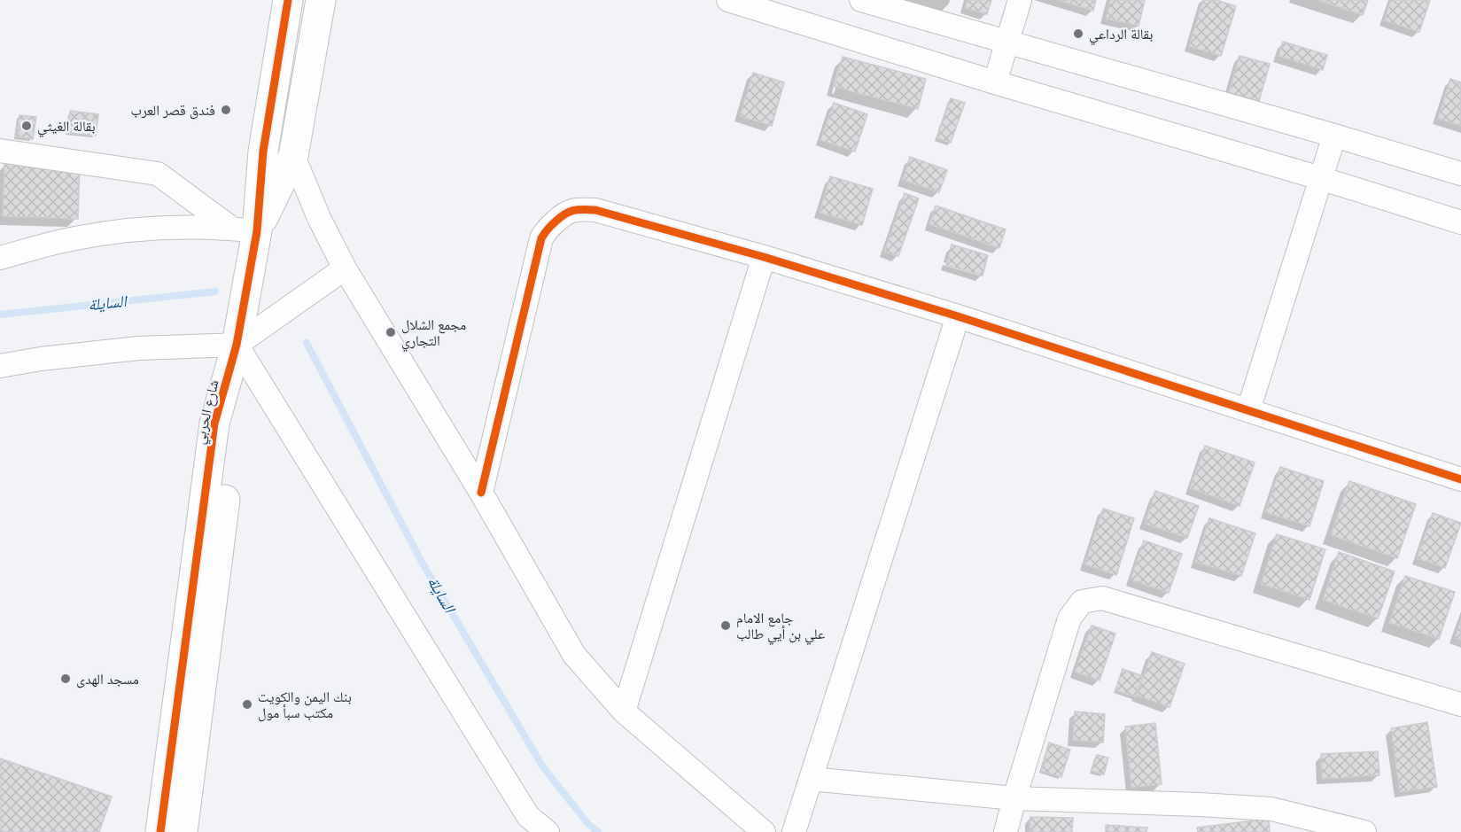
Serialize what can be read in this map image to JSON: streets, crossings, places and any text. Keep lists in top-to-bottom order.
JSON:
{
  "streets": {
    "street": ["شارع الحربي"]
  },
  "water": ["السايلة"],
  "places": [
    "بقالة الرداعي",
    "فندق قصر العرب",
    "بقالة الغيثي",
    "مجمع الشلال التجاري",
    "جامع الامام علي بن أيي طالب",
    "مسجد الهدى",
    "بنك اليمن والكويت مكتب سبأ مول"
  ]
}
